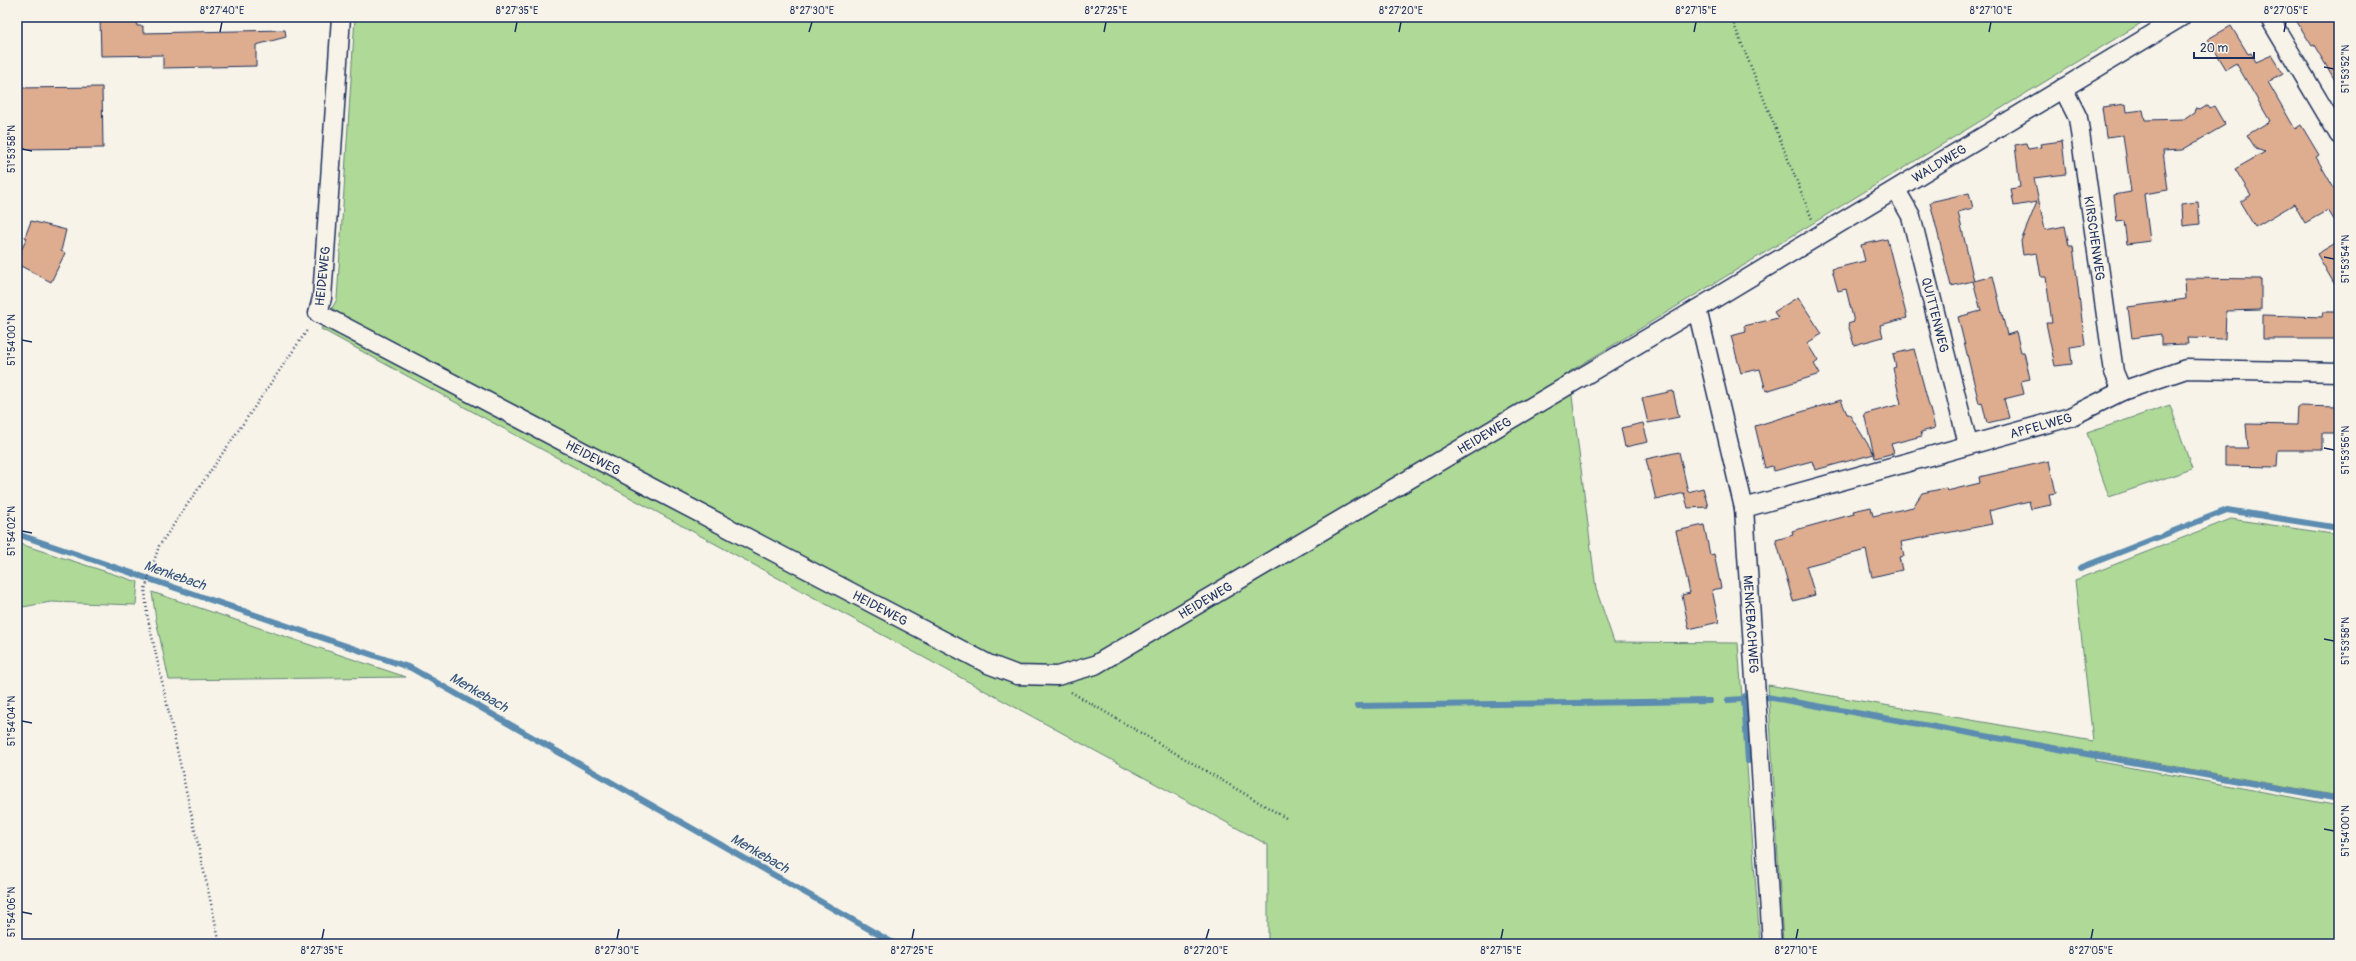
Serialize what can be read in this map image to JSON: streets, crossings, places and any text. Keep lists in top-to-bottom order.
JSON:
{
  "streets": {
    "street": [
      "WALDWEG",
      "KIRSCHENWEG",
      "HEIDEWEG",
      "QUITTENWEG",
      "APFELWEG",
      "MENKEBACHWEG"
    ]
  },
  "crossings": [
    ["WALDWEG", "KIRSCHENWEG"],
    ["WALDWEG", "HEIDEWEG"],
    ["WALDWEG", "QUITTENWEG"],
    ["WALDWEG", "MENKEBACHWEG"],
    ["KIRSCHENWEG", "APFELWEG"],
    ["HEIDEWEG", "MENKEBACHWEG"],
    ["QUITTENWEG", "APFELWEG"],
    ["APFELWEG", "MENKEBACHWEG"]
  ],
  "water": ["Menkebach"],
  "scale_bar": "20 m",
  "coordinates": [
    "8°27'40\"E",
    "8°27'35\"E",
    "8°27'30\"E",
    "8°27'25\"E",
    "8°27'20\"E",
    "8°27'15\"E",
    "8°27'10\"E",
    "8°27'05\"E",
    "51°53'52\"N",
    "51°53'58\"N",
    "51°53'54\"N",
    "51°54'00\"N",
    "51°53'56\"N",
    "51°54'02\"N",
    "51°54'04\"N",
    "51°54'06\"N"
  ]
}
